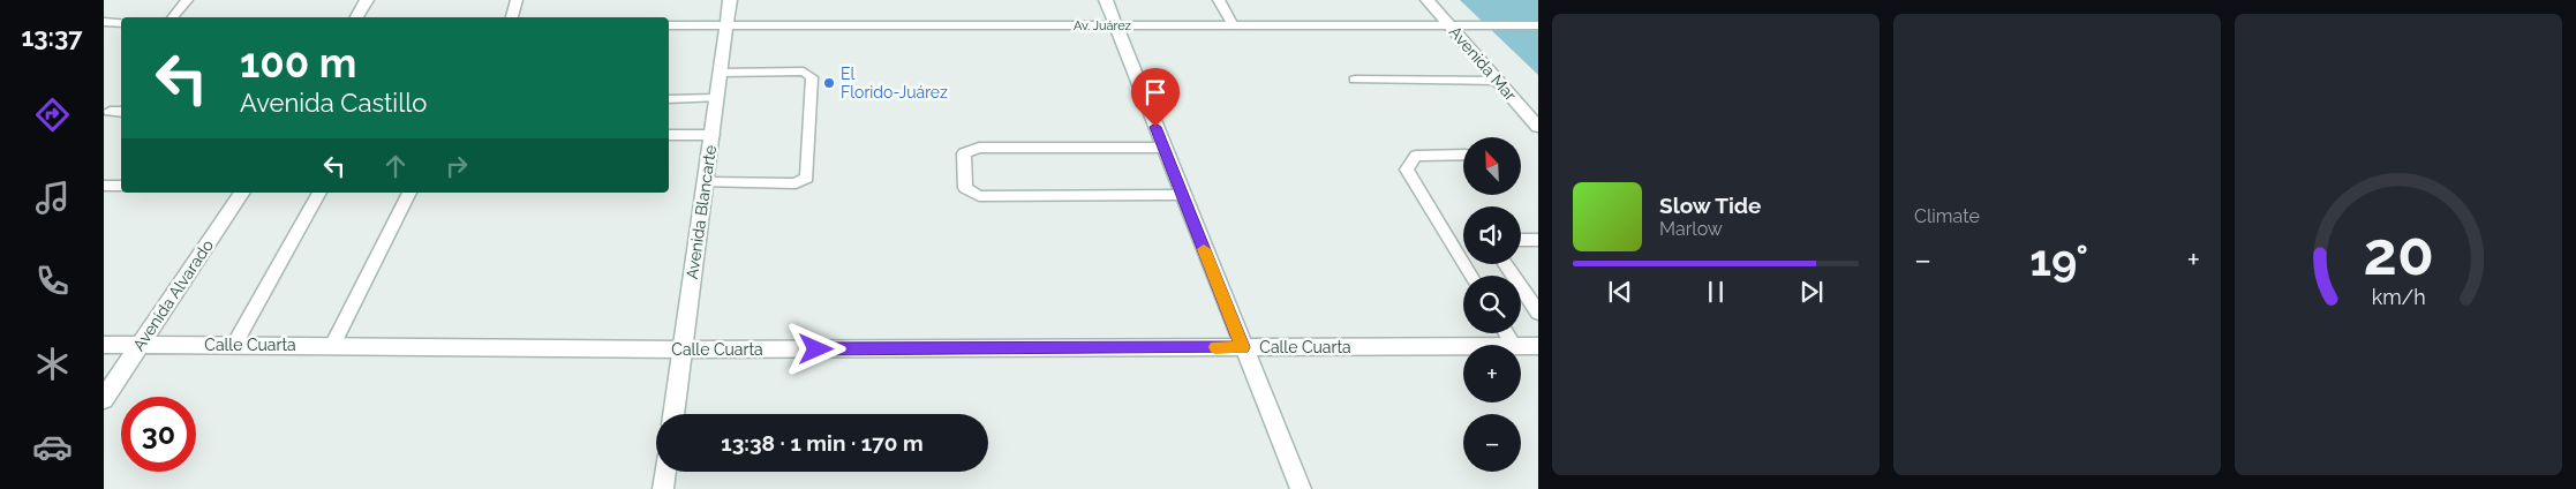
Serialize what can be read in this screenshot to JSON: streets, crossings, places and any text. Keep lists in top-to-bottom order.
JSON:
{
  "streets": {
    "street": [
      "Av. Juárez",
      "Avenida Mar",
      "Avenida Blancarte",
      "Avenida Alvarado",
      "Calle Cuarta"
    ]
  },
  "crossings": [
    ["Av. Juárez", "Avenida Mar"],
    ["Av. Juárez", "Avenida Blancarte"],
    ["Avenida Blancarte", "Calle Cuarta"],
    ["Avenida Alvarado", "Calle Cuarta"]
  ],
  "places": ["El Florido-Juárez"],
  "north": "top left",
  "page": {
    "tabs": "13:37",
    "tile": "Climate",
    "turn": ["100 m", "Avenida Castillo"],
    "map_buttons": ["+", "−"],
    "song": ["Slow Tide", "Marlow"],
    "heat": ["−", "19°", "+"],
    "limit": "30",
    "trip": "13:38 · 1 min · 170 m",
    "gauge": ["20", "km/h"]
  }
}
